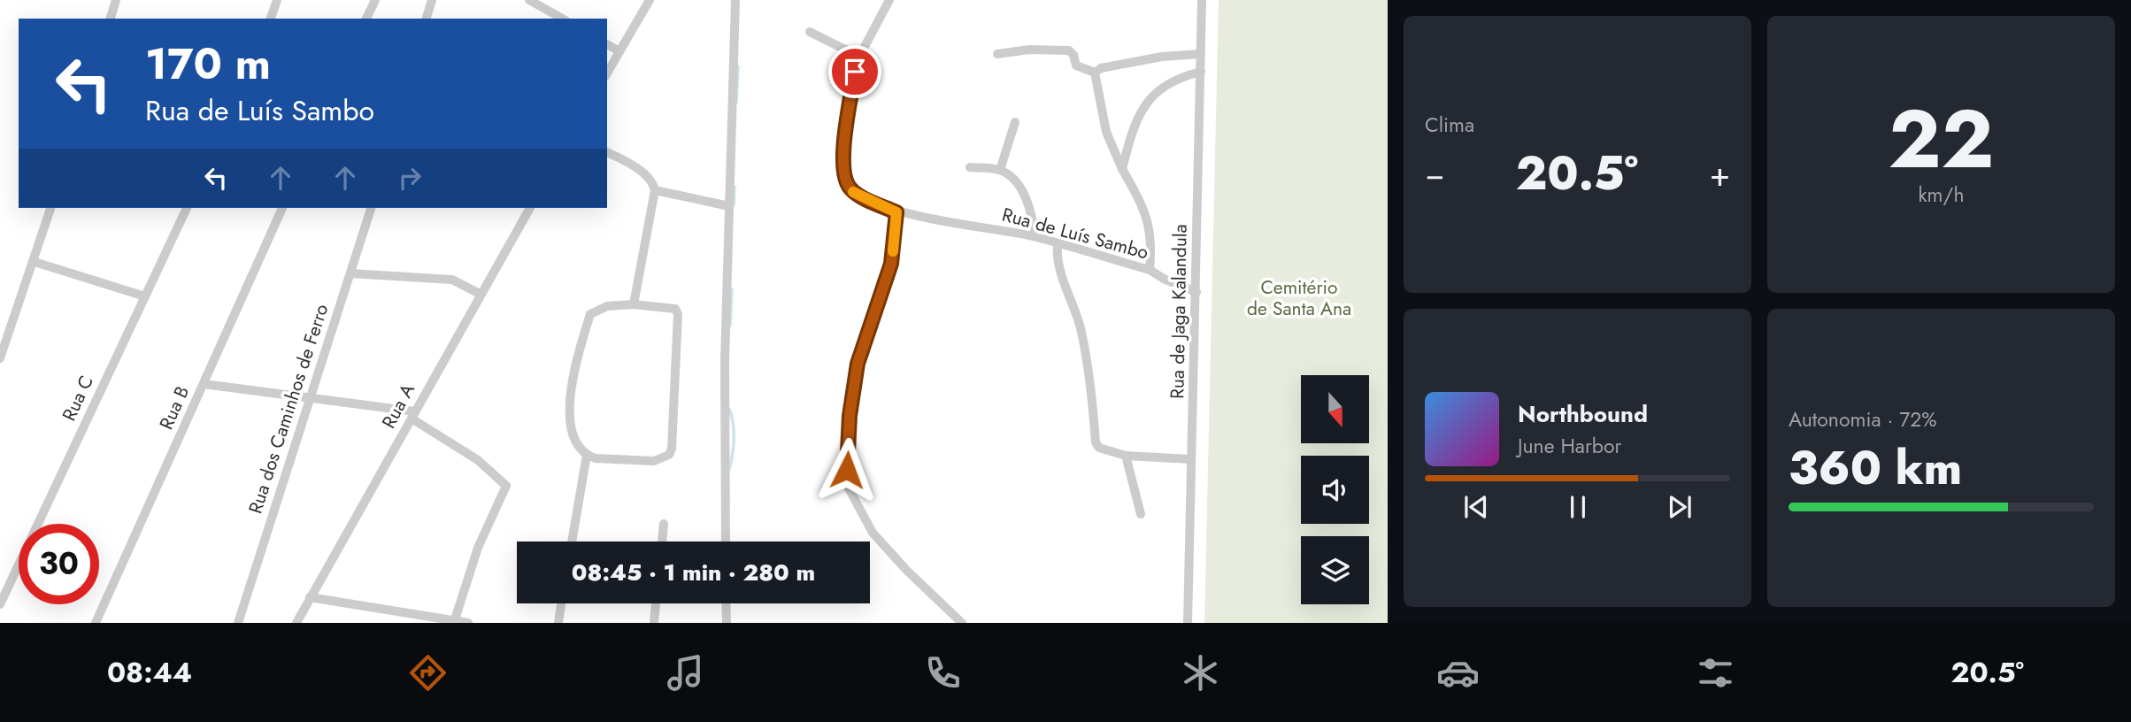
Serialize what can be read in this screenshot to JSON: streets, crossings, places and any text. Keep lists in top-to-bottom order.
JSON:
{
  "streets": {
    "street": [
      "Rua de Luís Sambo",
      "Rua de Jaga Kalandula",
      "Rua C",
      "Rua A",
      "Rua B",
      "Rua dos Caminhos de Ferro"
    ]
  },
  "crossings": [
    ["Rua de Luís Sambo", "Rua de Jaga Kalandula"]
  ],
  "parks": ["Cemitério de Santa Ana"],
  "north": "bottom",
  "page": {
    "tile": [
      "Clima",
      ["22", "km/h"],
      ["Autonomia · 72%", "360 km"]
    ],
    "turn": ["170 m", "Rua de Luís Sambo"],
    "heat": ["−", "20.5°", "+"],
    "song": ["Northbound", "June Harbor"],
    "limit": "30",
    "trip": "08:45 · 1 min · 280 m",
    "tabs": ["08:44", "20.5°"]
  }
}
